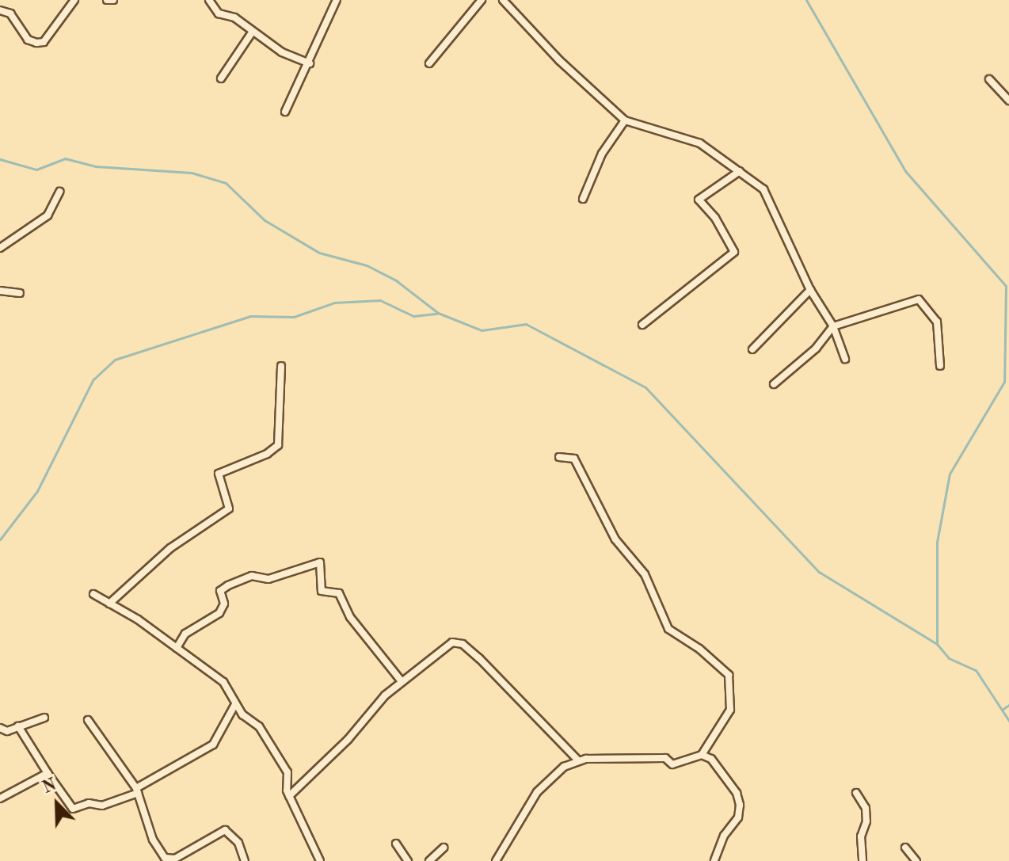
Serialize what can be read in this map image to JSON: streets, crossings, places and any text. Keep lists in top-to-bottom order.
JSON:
{
  "north": "top left"
}
